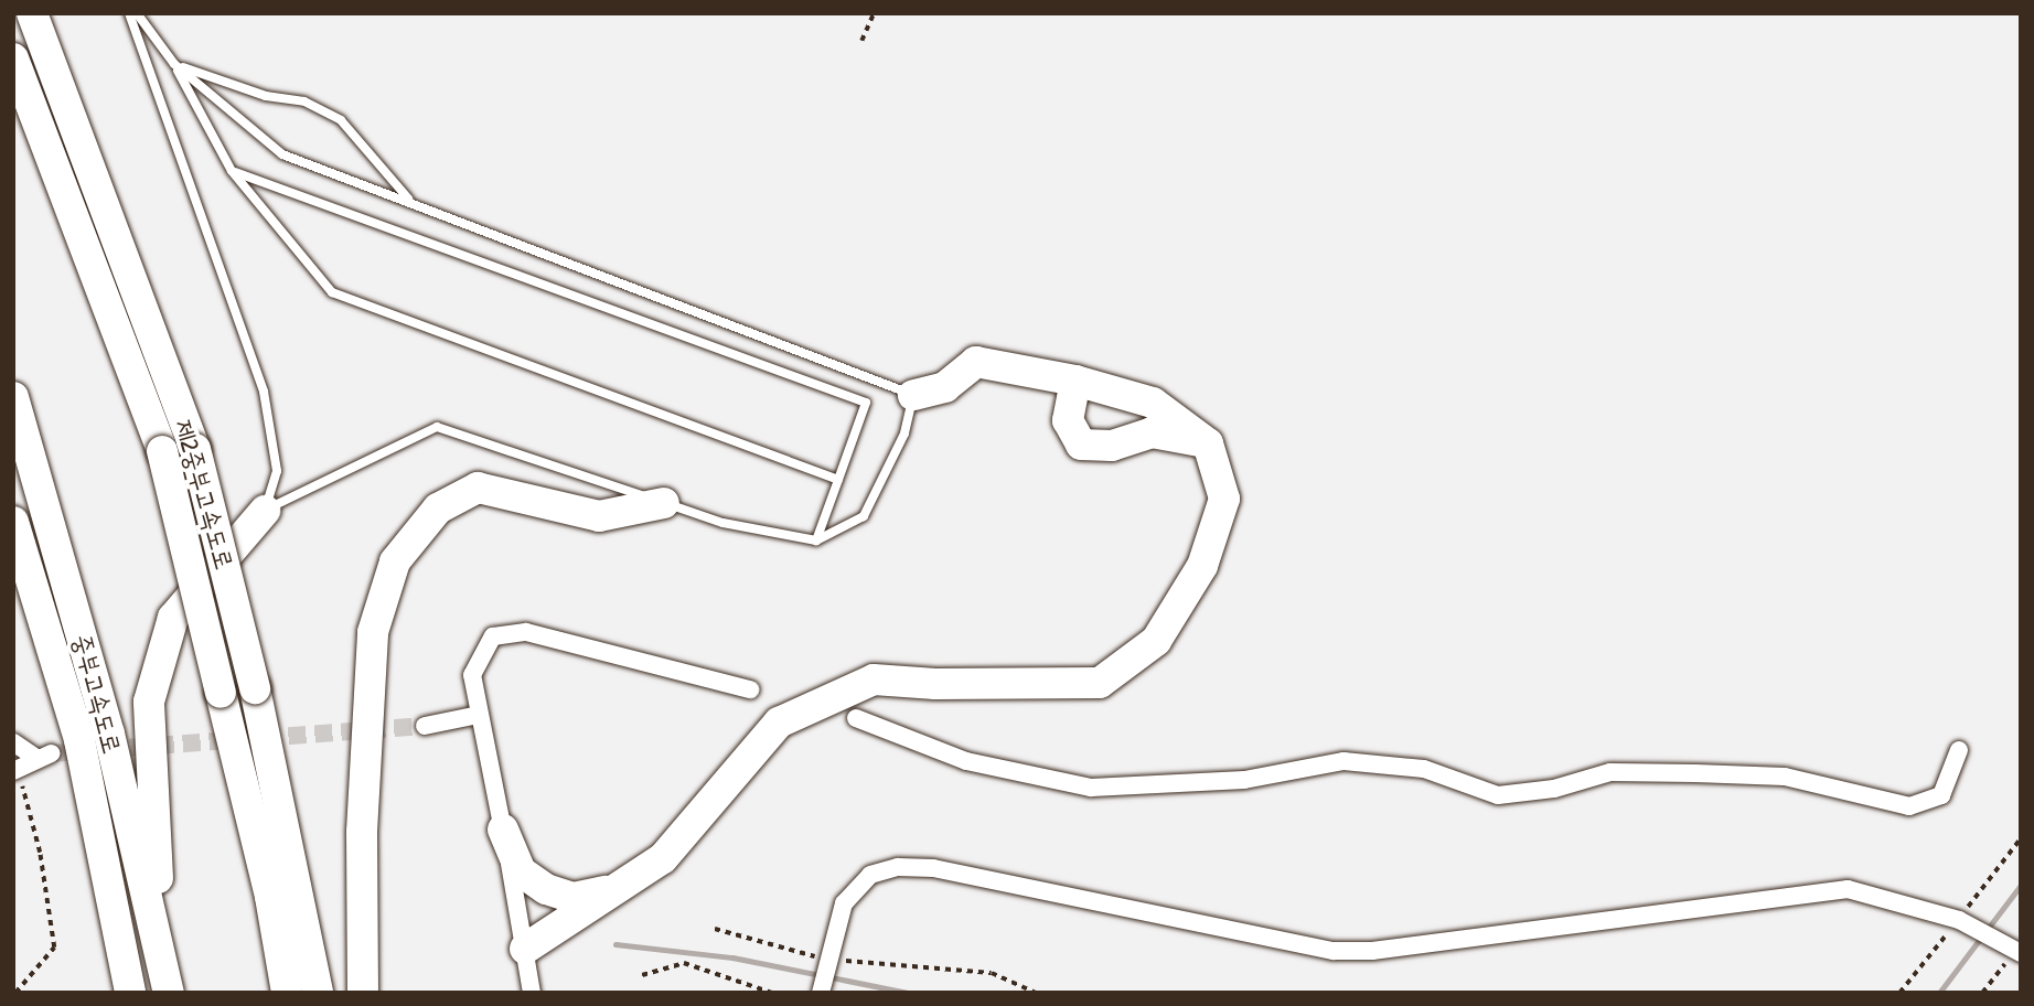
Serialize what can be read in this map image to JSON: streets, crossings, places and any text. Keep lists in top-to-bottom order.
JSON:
{
  "streets": {
    "highway": ["제2중부고속도로", "중부고속도로"]
  }
}
